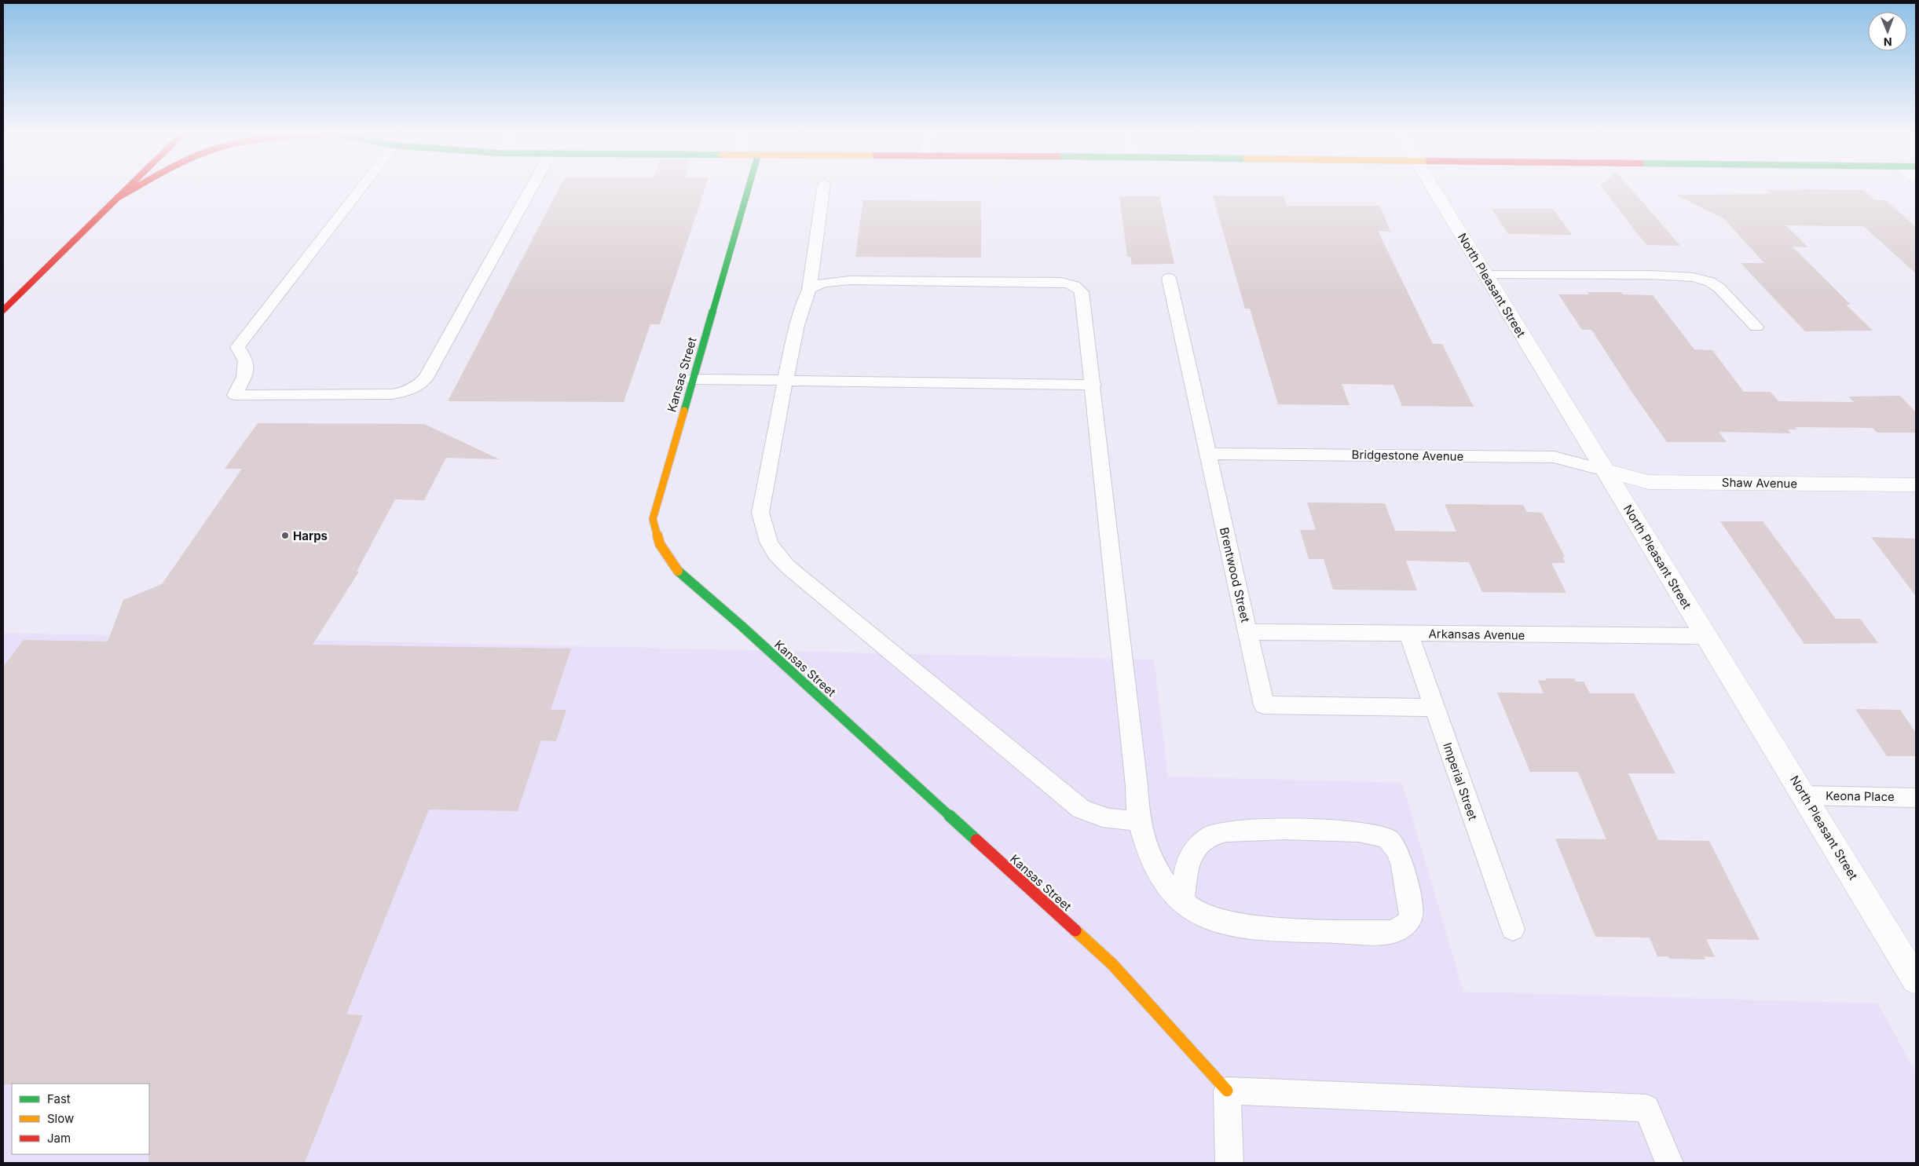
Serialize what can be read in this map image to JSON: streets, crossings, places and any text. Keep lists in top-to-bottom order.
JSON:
{
  "streets": {
    "street": ["North Pleasant Street", "Kansas Street", "Shaw Avenue"],
    "lane": [
      "Bridgestone Avenue",
      "Brentwood Street",
      "Arkansas Avenue",
      "Imperial Street",
      "Keona Place"
    ]
  },
  "crossings": [
    ["North Pleasant Street", "Bridgestone Avenue"],
    ["North Pleasant Street", "Shaw Avenue"],
    ["North Pleasant Street", "Arkansas Avenue"],
    ["North Pleasant Street", "Keona Place"],
    ["Bridgestone Avenue", "Shaw Avenue"],
    ["Bridgestone Avenue", "Brentwood Street"],
    ["Brentwood Street", "Arkansas Avenue"],
    ["Brentwood Street", "Imperial Street"],
    ["Arkansas Avenue", "Imperial Street"]
  ],
  "places": ["Harps"],
  "legend": ["Fast", "Slow", "Jam"],
  "north": "bottom"
}
